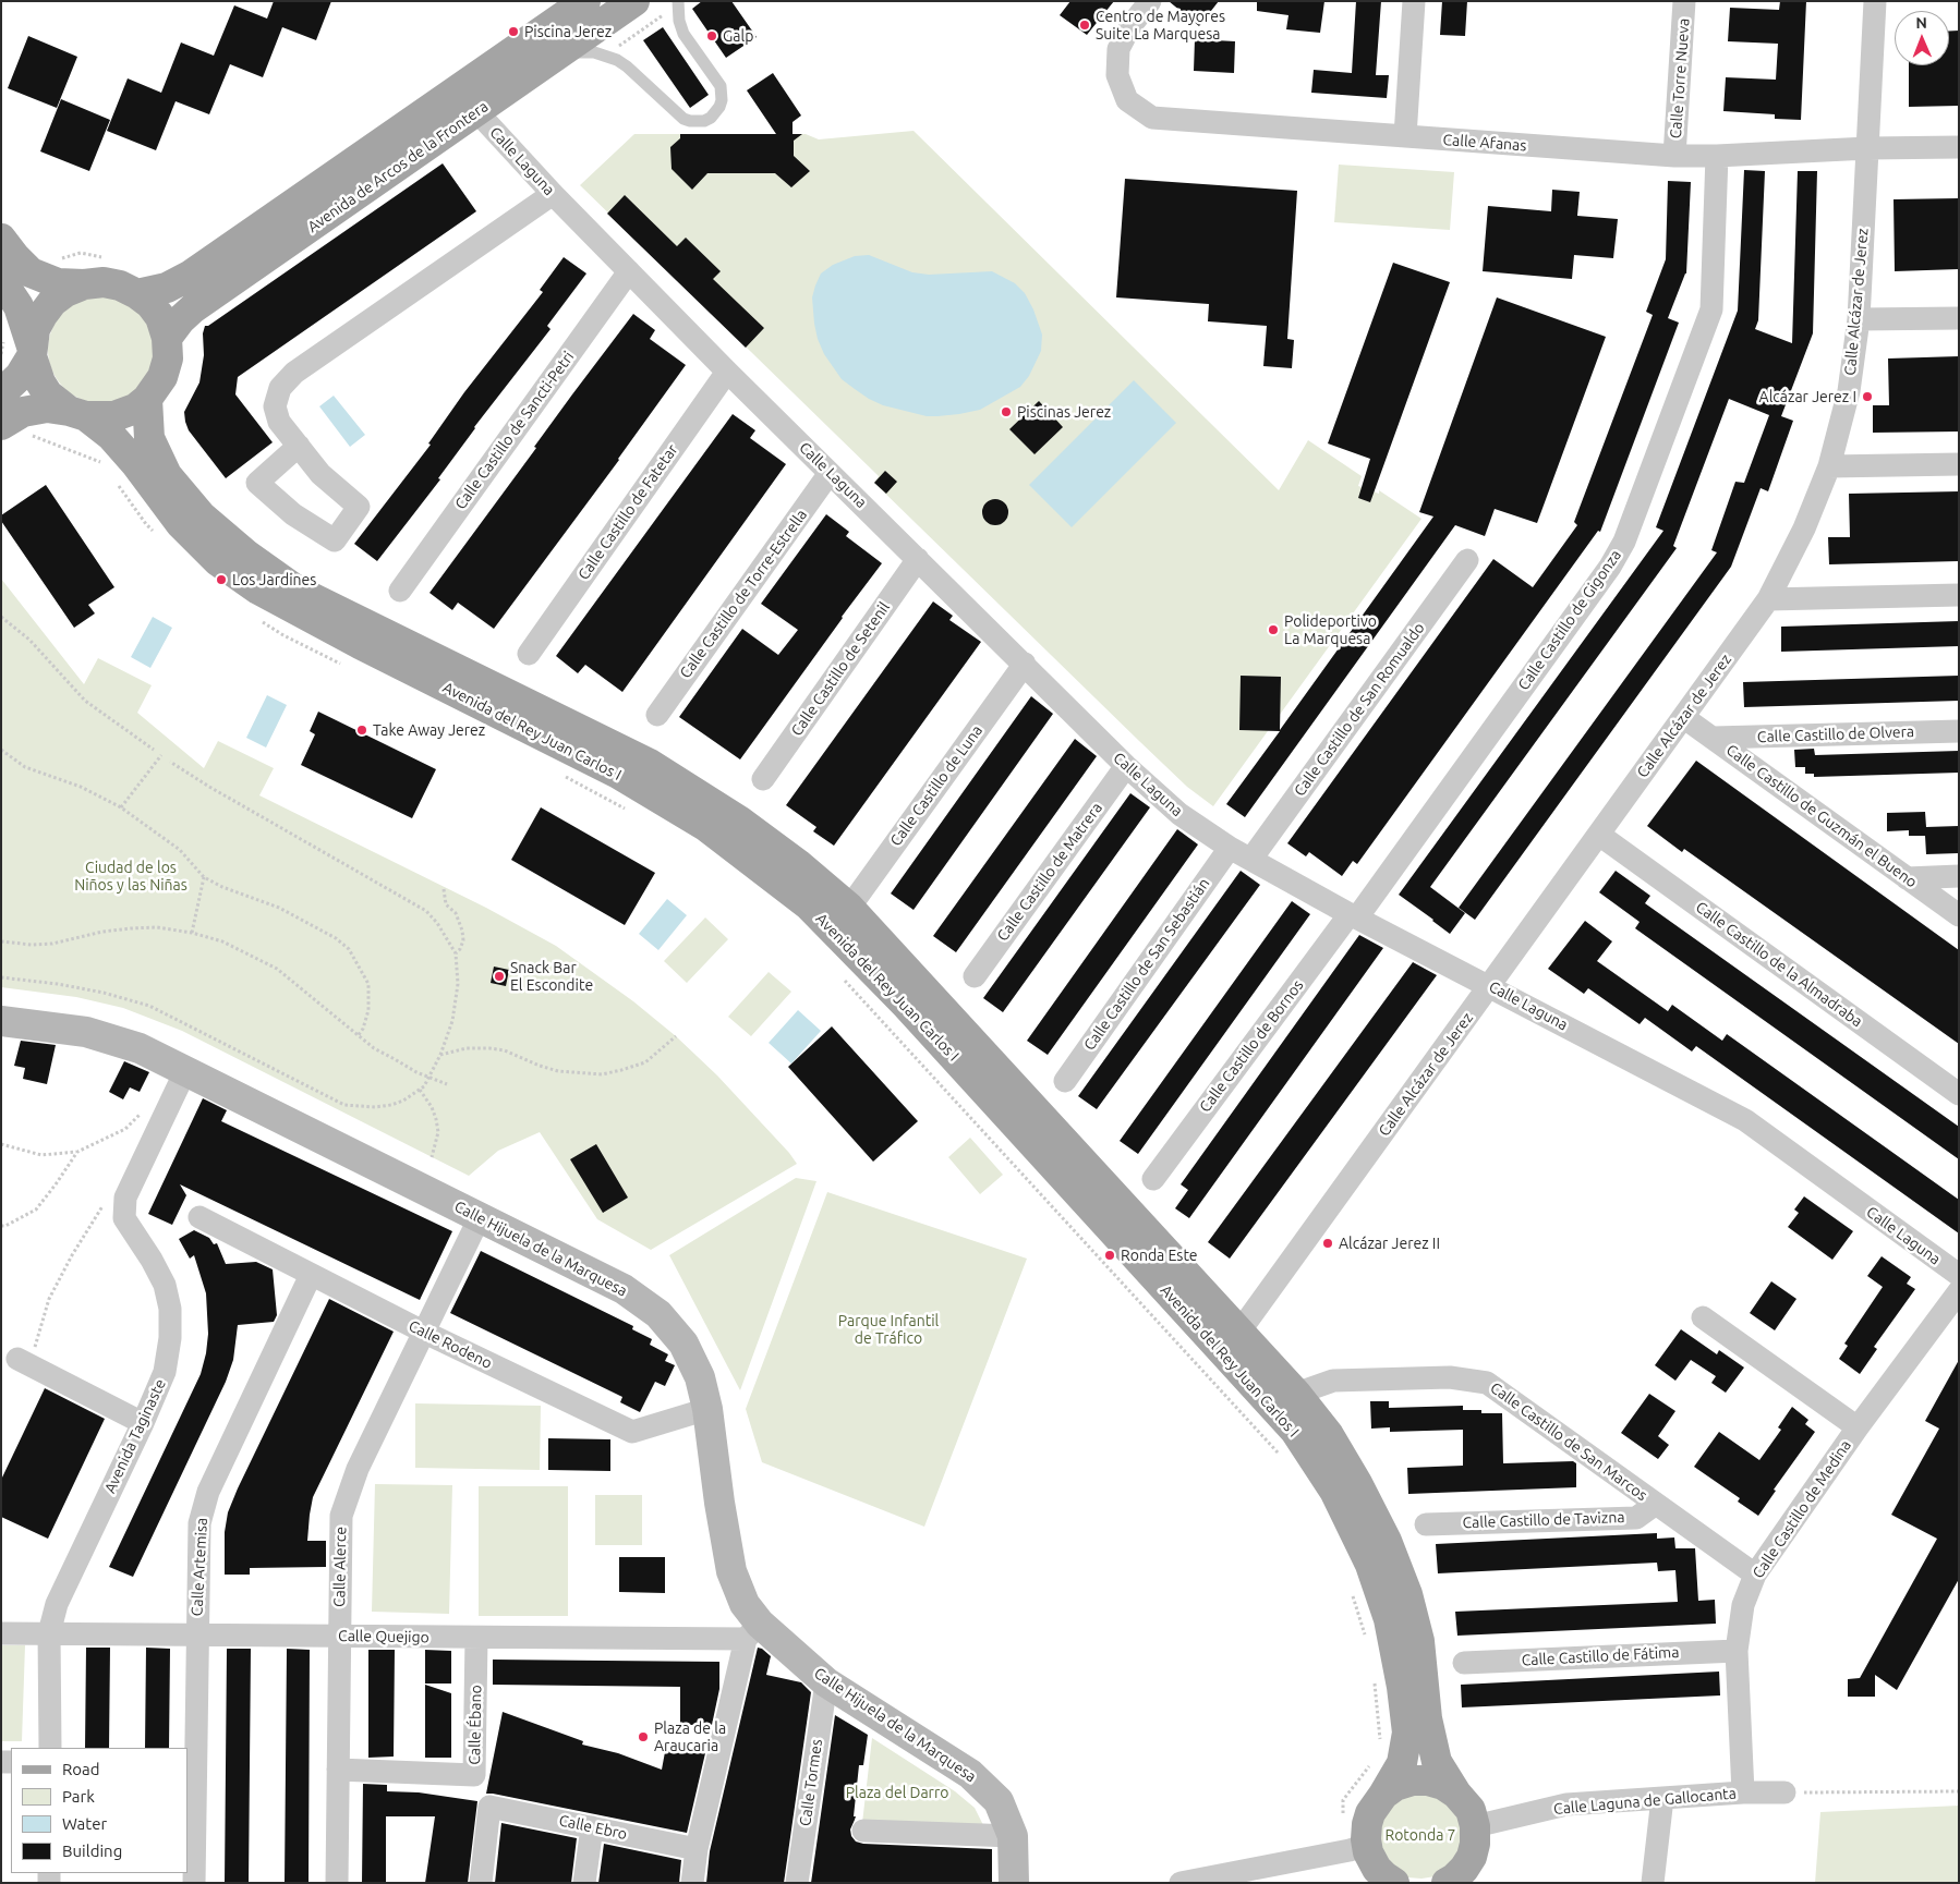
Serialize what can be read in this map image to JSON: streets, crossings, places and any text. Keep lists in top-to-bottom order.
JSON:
{
  "streets": {
    "main road": ["Avenida de Arcos de la Frontera", "Avenida del Rey Juan Carlos I"],
    "street": [
      "Calle Torre Nueva",
      "Calle Afanas",
      "Calle Laguna",
      "Calle Alcázar de Jerez",
      "Calle Castillo de Sancti-Petri",
      "Calle Castillo de Fatetar",
      "Calle Castillo de Torre-Estrella",
      "Calle Castillo de Gigonza",
      "Calle Castillo de Setenil",
      "Calle Castillo de San Romualdo",
      "Calle Castillo de Olvera",
      "Calle Castillo de Luna",
      "Calle Castillo de Guzmán el Bueno",
      "Calle Castillo de Matrera",
      "Calle Castillo de San Sebastián",
      "Calle Castillo de la Almadraba",
      "Calle Castillo de Bornos",
      "Calle Hijuela de la Marquesa",
      "Calle Rodeno",
      "Avenida Taginaste",
      "Calle Castillo de San Marcos",
      "Calle Castillo de Medina",
      "Calle Castillo de Tavizna",
      "Calle Artemisa",
      "Calle Alerce",
      "Calle Quejigo",
      "Calle Castillo de Fátima",
      "Calle Ébano",
      "Calle Tormes",
      "Calle Laguna de Gallocanta",
      "Calle Ebro"
    ]
  },
  "crossings": [
    ["Calle Torre Nueva", "Calle Afanas"],
    ["Calle Afanas", "Calle Alcázar de Jerez"],
    ["Calle Afanas", "Calle Castillo de Gigonza"],
    ["Calle Laguna", "Avenida de Arcos de la Frontera"],
    ["Calle Laguna", "Calle Alcázar de Jerez"],
    ["Calle Laguna", "Calle Castillo de Sancti-Petri"],
    ["Calle Laguna", "Calle Castillo de Fatetar"],
    ["Calle Laguna", "Calle Castillo de Torre-Estrella"],
    ["Calle Laguna", "Calle Castillo de Gigonza"],
    ["Calle Laguna", "Calle Castillo de Setenil"],
    ["Calle Laguna", "Calle Castillo de San Romualdo"],
    ["Calle Laguna", "Calle Castillo de Luna"],
    ["Calle Laguna", "Calle Castillo de Matrera"],
    ["Calle Laguna", "Calle Castillo de San Sebastián"],
    ["Calle Laguna", "Calle Castillo de Bornos"],
    ["Avenida de Arcos de la Frontera", "Avenida del Rey Juan Carlos I"],
    ["Calle Alcázar de Jerez", "Avenida del Rey Juan Carlos I"],
    ["Calle Alcázar de Jerez", "Calle Castillo de Guzmán el Bueno"],
    ["Calle Alcázar de Jerez", "Calle Castillo de la Almadraba"],
    ["Calle Castillo de Gigonza", "Calle Castillo de Bornos"],
    ["Avenida del Rey Juan Carlos I", "Calle Castillo de Luna"],
    ["Avenida del Rey Juan Carlos I", "Calle Castillo de San Marcos"],
    ["Avenida del Rey Juan Carlos I", "Calle Laguna de Gallocanta"],
    ["Calle Castillo de Olvera", "Calle Castillo de Guzmán el Bueno"],
    ["Calle Hijuela de la Marquesa", "Calle Rodeno"],
    ["Calle Hijuela de la Marquesa", "Avenida Taginaste"],
    ["Calle Hijuela de la Marquesa", "Calle Alerce"],
    ["Calle Hijuela de la Marquesa", "Calle Quejigo"],
    ["Calle Hijuela de la Marquesa", "Calle Tormes"],
    ["Calle Rodeno", "Calle Artemisa"],
    ["Calle Rodeno", "Calle Alerce"],
    ["Avenida Taginaste", "Calle Quejigo"],
    ["Calle Castillo de San Marcos", "Calle Castillo de Medina"],
    ["Calle Castillo de San Marcos", "Calle Castillo de Tavizna"],
    ["Calle Castillo de Medina", "Calle Castillo de Fátima"],
    ["Calle Castillo de Medina", "Calle Laguna de Gallocanta"],
    ["Calle Artemisa", "Calle Quejigo"],
    ["Calle Alerce", "Calle Quejigo"],
    ["Calle Alerce", "Calle Ébano"],
    ["Calle Quejigo", "Calle Ébano"]
  ],
  "parks": [
    "Ciudad de los Niños y las Niñas",
    "Parque Infantil de Tráfico",
    "Plaza del Darro",
    "Rotonda 7"
  ],
  "places": [
    "Centro de Mayores Suite La Marquesa",
    "Piscina Jerez",
    "Galp",
    "Alcázar Jerez I",
    "Piscinas Jerez",
    "Los Jardines",
    "Polideportivo La Marquesa",
    "Take Away Jerez",
    "Snack Bar El Escondite",
    "Alcázar Jerez II",
    "Ronda Este",
    "Plaza de la Araucaria"
  ],
  "legend": [
    "Road",
    "Park",
    "Water",
    "Building"
  ],
  "north": "top"
}
